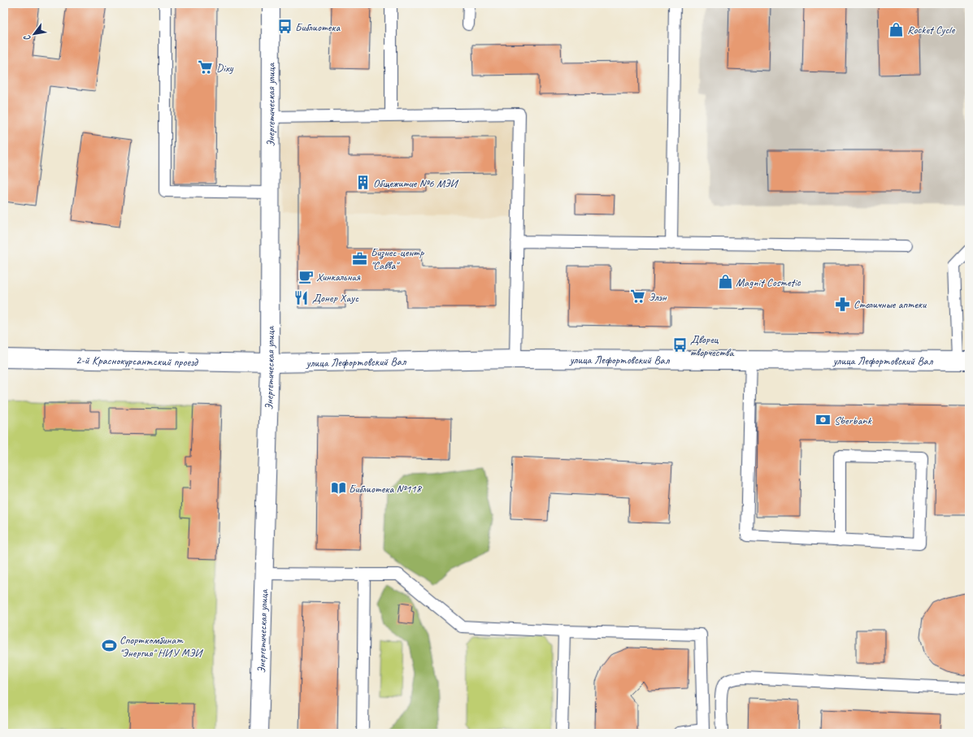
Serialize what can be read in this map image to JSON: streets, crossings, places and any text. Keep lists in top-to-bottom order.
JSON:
{
  "streets": {
    "street": ["Энергетическая улица", "улица Лефортовский Вал", "2-й Краснокурсантский проезд"]
  },
  "crossings": [
    ["Энергетическая улица", "улица Лефортовский Вал"],
    ["Энергетическая улица", "2-й Краснокурсантский проезд"],
    ["улица Лефортовский Вал", "2-й Краснокурсантский проезд"]
  ],
  "places": {
    "bus stop": ["Библиотека", "Дворец творчества"],
    "shop": ["Rocket Cycle", "Magnit Cosmetic"],
    "supermarket": ["Dixy", "Элэн"],
    "building": ["Общежитие №6 МЭИ"],
    "office": ["Бизнес-центр \"Савва\""],
    "cafe": ["Хинкальная"],
    "restaurant": ["Донер Хаус"],
    "pharmacy": ["Столичные аптеки"],
    "bank": ["Sberbank"],
    "library": ["Библиотека №118"],
    "sports": ["Спорткомбинат \"Энергия\" НИУ МЭИ"]
  },
  "north": "bottom left"
}
